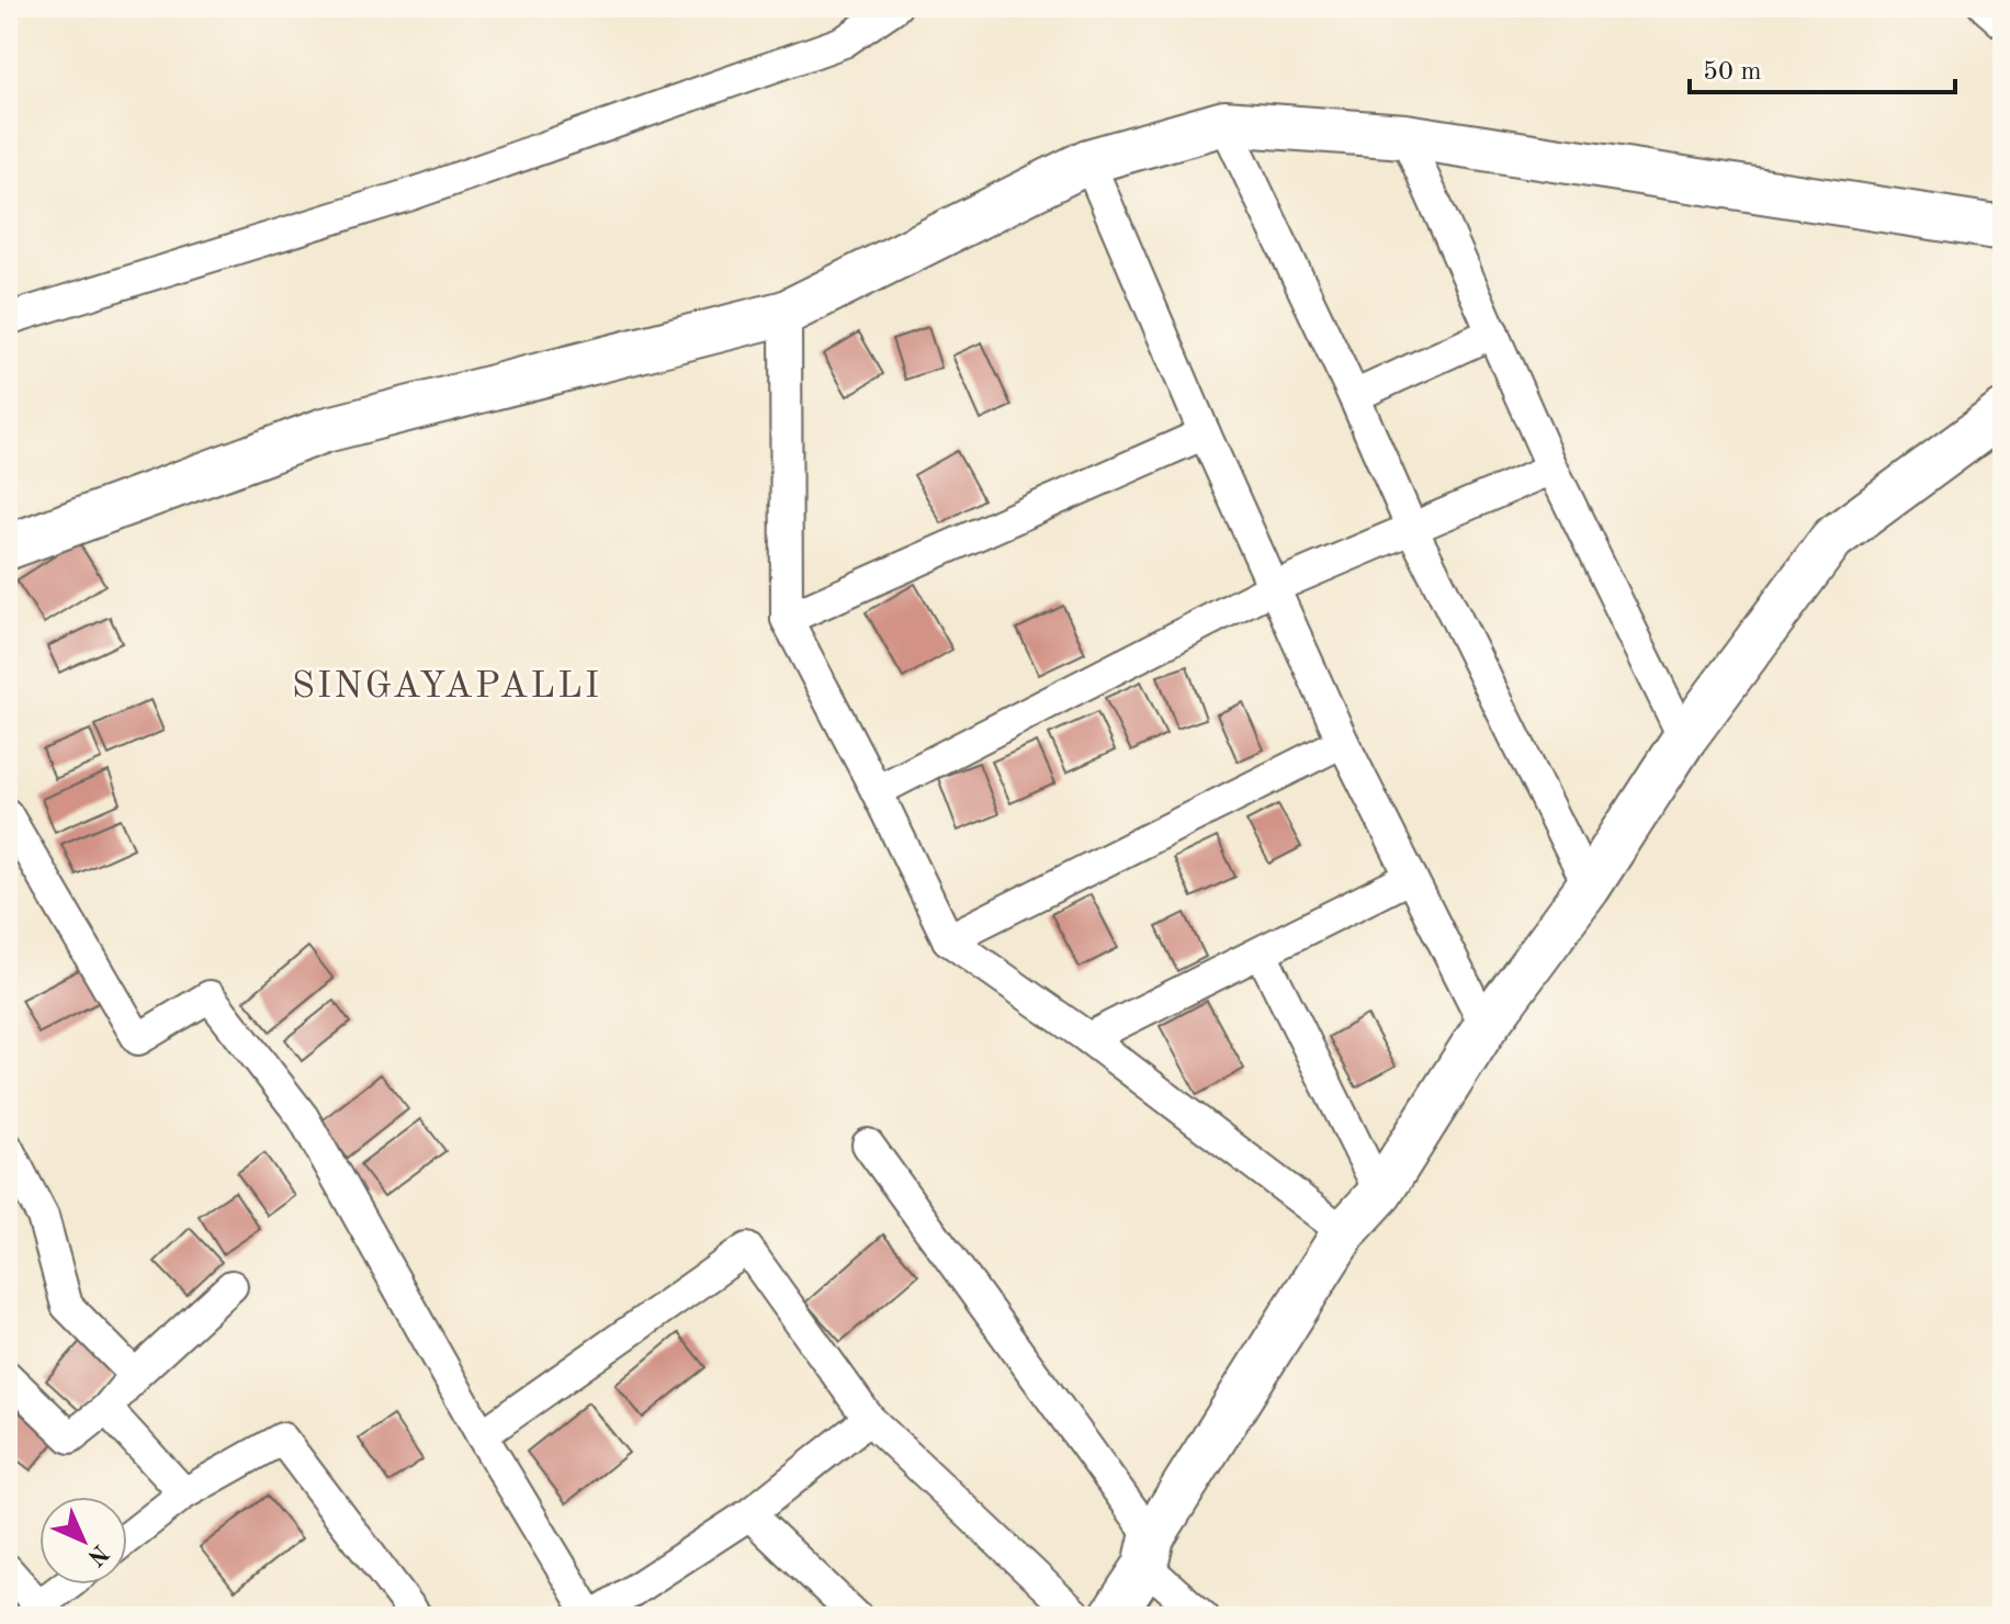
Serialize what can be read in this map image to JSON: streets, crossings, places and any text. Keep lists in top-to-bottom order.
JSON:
{
  "districts": ["SINGAYAPALLI"],
  "scale_bar": "50 m",
  "north": "bottom right"
}
